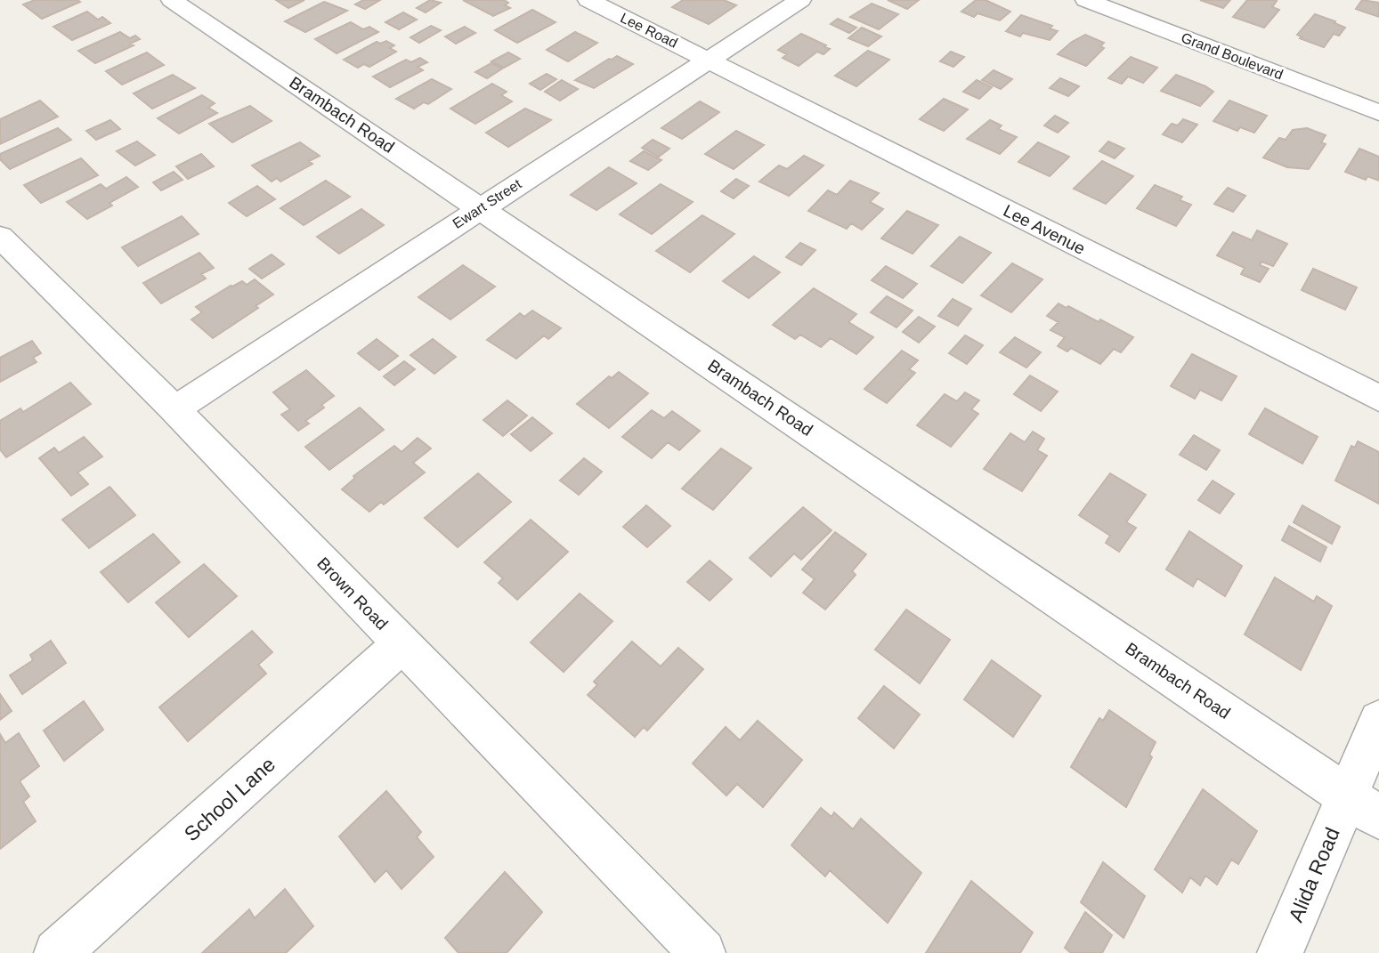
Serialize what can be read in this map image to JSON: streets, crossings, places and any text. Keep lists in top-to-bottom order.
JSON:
{
  "streets": {
    "street": [
      "Lee Road",
      "Grand Boulevard",
      "Brambach Road",
      "Ewart Street",
      "Lee Avenue",
      "Brown Road",
      "School Lane",
      "Alida Road"
    ]
  },
  "crossings": [
    ["Lee Road", "Ewart Street"],
    ["Lee Road", "Lee Avenue"],
    ["Brambach Road", "Ewart Street"],
    ["Brambach Road", "Alida Road"],
    ["Ewart Street", "Lee Avenue"],
    ["Ewart Street", "Brown Road"],
    ["Brown Road", "School Lane"]
  ]
}
